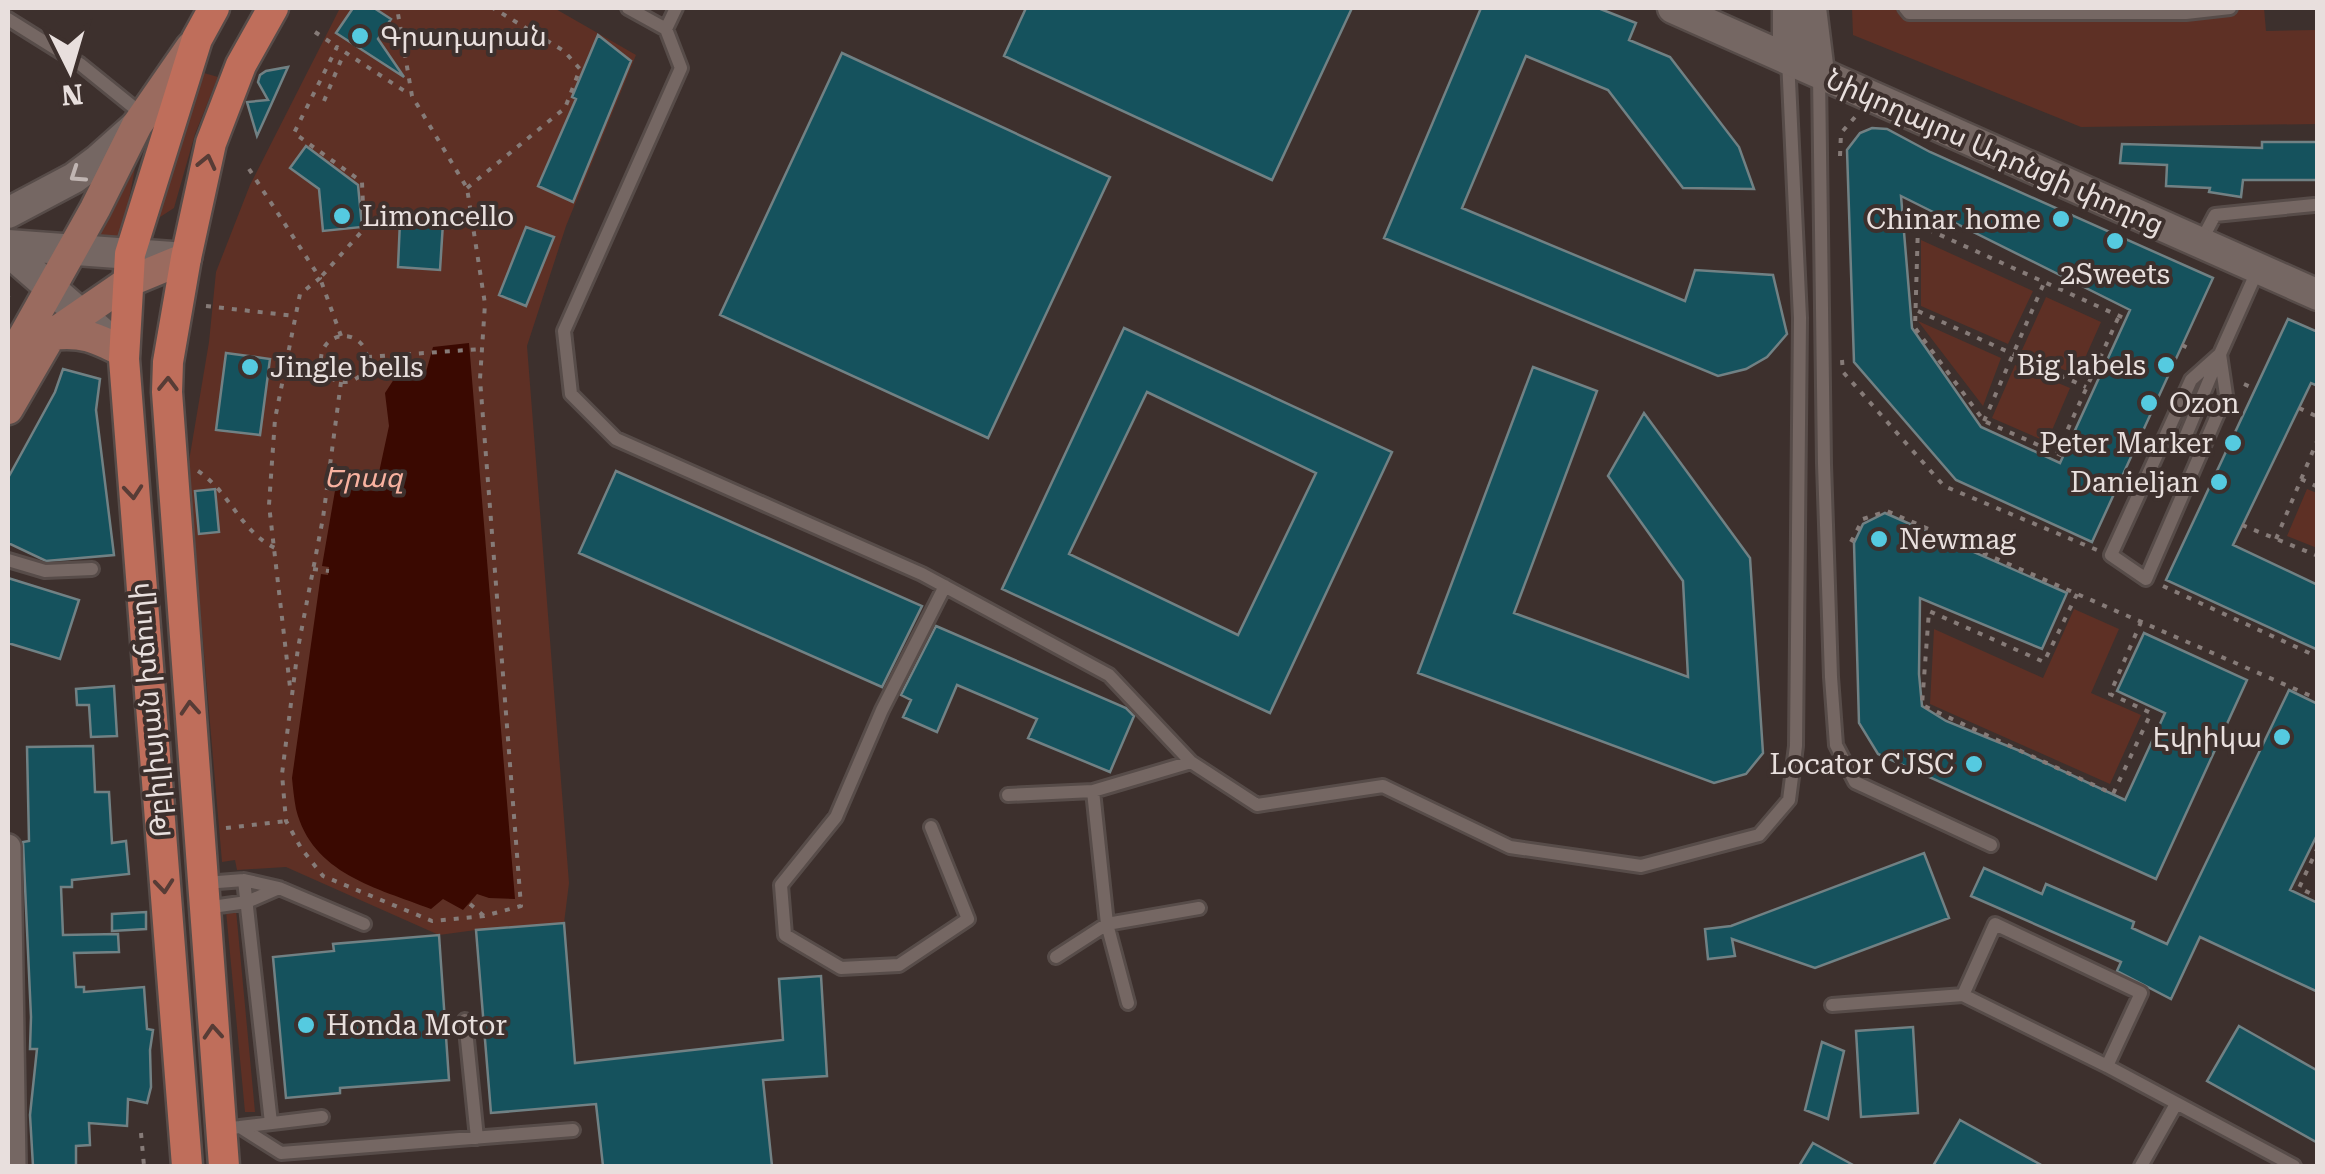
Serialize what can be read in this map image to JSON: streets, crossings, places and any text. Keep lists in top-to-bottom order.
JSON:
{
  "streets": {
    "main road": ["Թբիլիսյան խճուղի"],
    "street": ["Նիկողայոս Ադոնցի փողոց"]
  },
  "parks": ["Երազ"],
  "places": [
    "Գրադարան",
    "Limoncello",
    "Chinar home",
    "2Sweets",
    "Big labels",
    "Jingle bells",
    "Ozon",
    "Peter Marker",
    "Danieljan",
    "Newmag",
    "Էվրիկա",
    "Locator CJSC",
    "Honda Motor"
  ],
  "north": "bottom"
}
